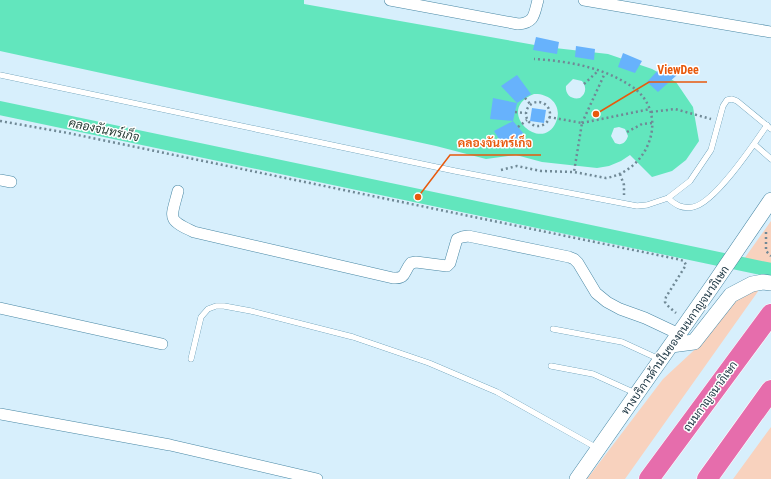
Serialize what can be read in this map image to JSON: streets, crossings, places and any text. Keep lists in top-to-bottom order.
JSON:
{
  "streets": {
    "highway": ["ถนนกาญจนาภิเษก"],
    "main road": ["ทางบริการด้านในของถนนกาญจนาภิเษก"]
  },
  "water": ["คลองจันทร์เก็จ"],
  "places": ["ViewDee", "คลองจันทร์เก็จ"]
}
